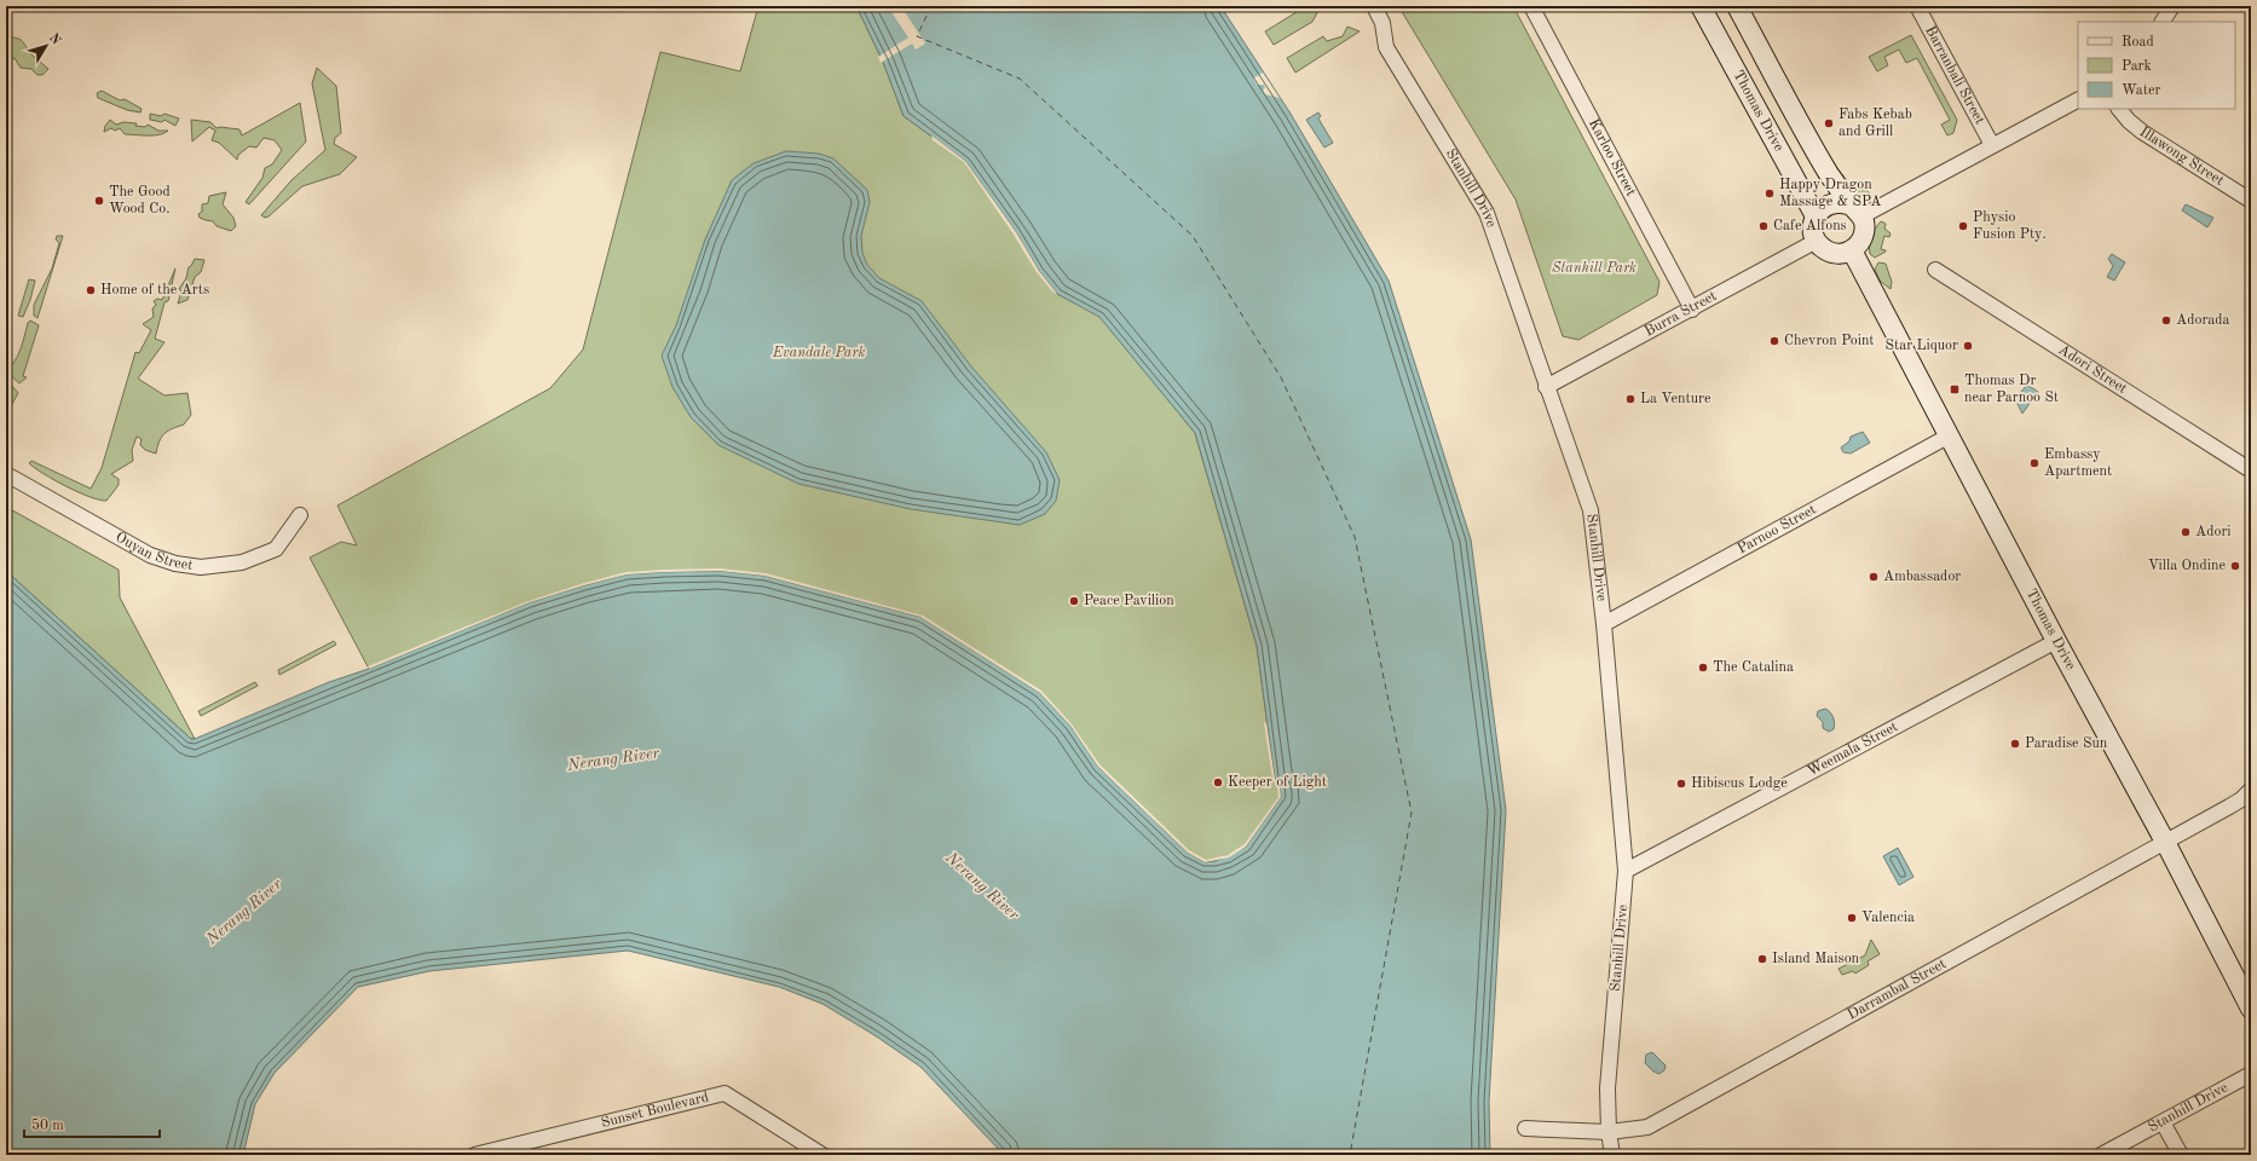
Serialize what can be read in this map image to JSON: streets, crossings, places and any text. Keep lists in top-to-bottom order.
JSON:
{
  "streets": {
    "main road": ["Thomas Drive"],
    "street": [
      "Barranbali Street",
      "Karloo Street",
      "Illawong Street",
      "Stanhill Drive",
      "Burra Street",
      "Adori Street",
      "Parnoo Street",
      "Ouyan Street",
      "Weemala Street",
      "Darrambal Street",
      "Sunset Boulevard"
    ]
  },
  "crossings": [
    ["Thomas Drive", "Burra Street"],
    ["Thomas Drive", "Parnoo Street"],
    ["Thomas Drive", "Weemala Street"],
    ["Thomas Drive", "Darrambal Street"],
    ["Karloo Street", "Burra Street"],
    ["Stanhill Drive", "Burra Street"],
    ["Stanhill Drive", "Parnoo Street"],
    ["Stanhill Drive", "Weemala Street"],
    ["Stanhill Drive", "Darrambal Street"]
  ],
  "water": ["Nerang River"],
  "parks": ["Stanhill Park", "Evandale Park"],
  "places": {
    "other": [
      "Fabs Kebab and Grill",
      "Happy Dragon Massage & SPA",
      "The Good Wood Co.",
      "Cafe Alfons",
      "Physio Fusion Pty.",
      "Home of the Arts",
      "Adorada",
      "Chevron Point",
      "Star Liquor",
      "La Venture",
      "Embassy Apartment",
      "Adori",
      "Villa Ondine",
      "Ambassador",
      "Peace Pavilion",
      "The Catalina",
      "Paradise Sun",
      "Keeper of Light",
      "Hibiscus Lodge",
      "Valencia",
      "Island Maison"
    ],
    "transit": ["Thomas Dr near Parnoo St"]
  },
  "legend": ["Road", "Park", "Water"],
  "scale_bar": "50 m",
  "north": "top right"
}
